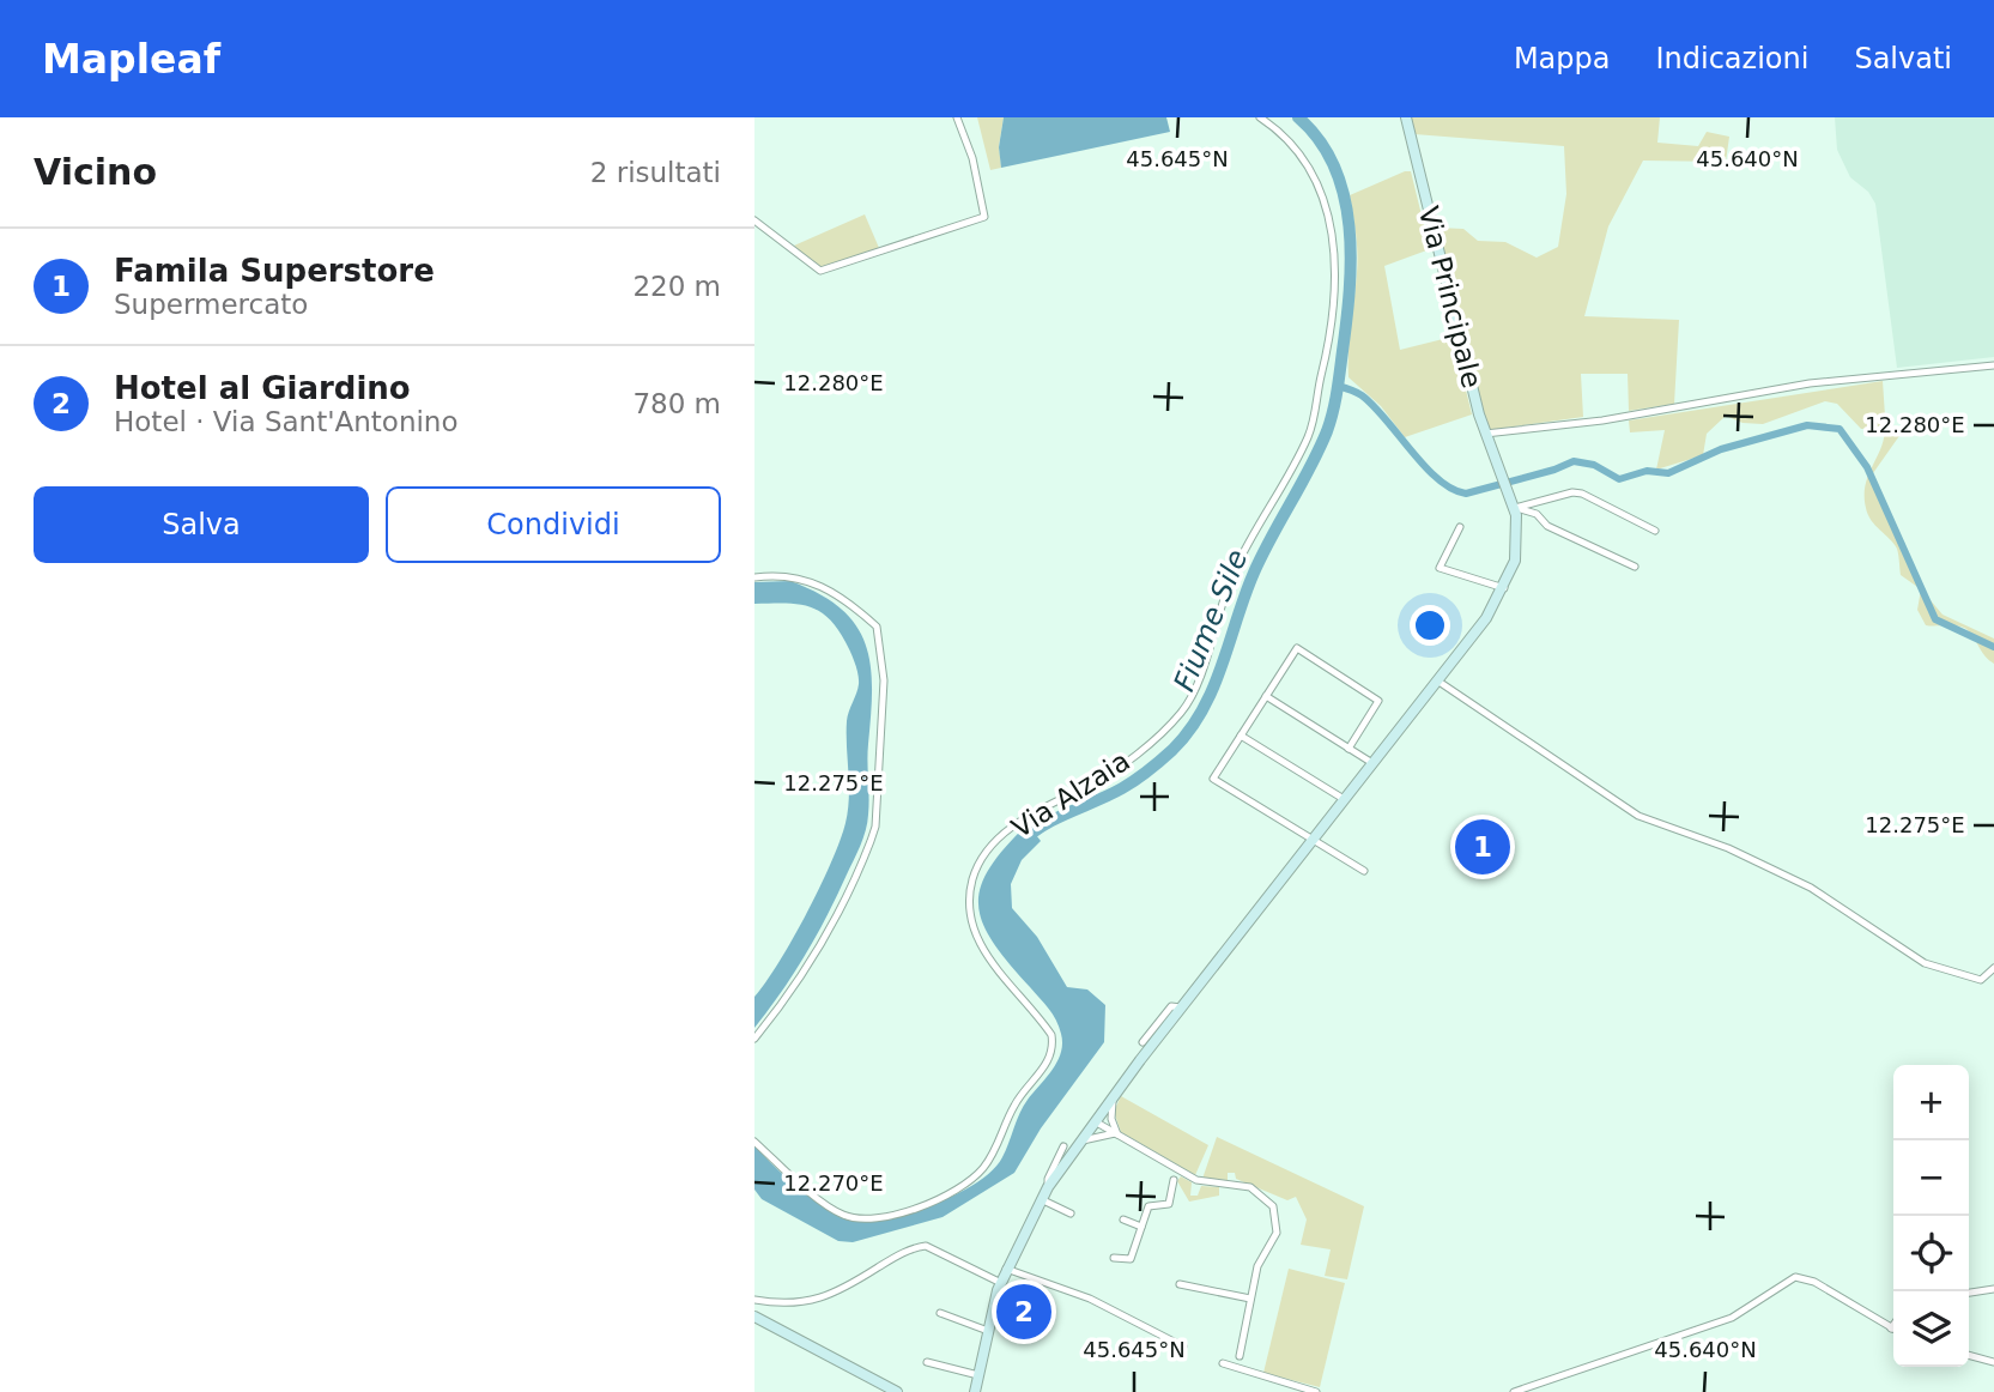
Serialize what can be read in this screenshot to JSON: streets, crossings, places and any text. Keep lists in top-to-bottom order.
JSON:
{
  "streets": {
    "main road": ["Via Principale"],
    "street": ["Via Alzaia"]
  },
  "water": ["Fiume Sile"],
  "page": {
    "header": "Mapleaf",
    "nav": ["Mappa", "Indicazioni", "Salvati"],
    "heading": ["Vicino", "2 risultati"],
    "list": [
      {
        "mark": "1",
        "name": "Famila Superstore",
        "note": "Supermercato",
        "value": "220 m"
      },
      {
        "mark": "2",
        "name": "Hotel al Giardino",
        "note": "Hotel · Via Sant'Antonino",
        "value": "780 m"
      }
    ],
    "buttons": ["Salva", "Condividi"],
    "pins": ["1", "2"],
    "map_buttons": ["+", "−"]
  },
  "coordinates": [
    "45.645°N",
    "45.640°N",
    "12.280°E",
    "12.275°E",
    "12.270°E"
  ]
}
